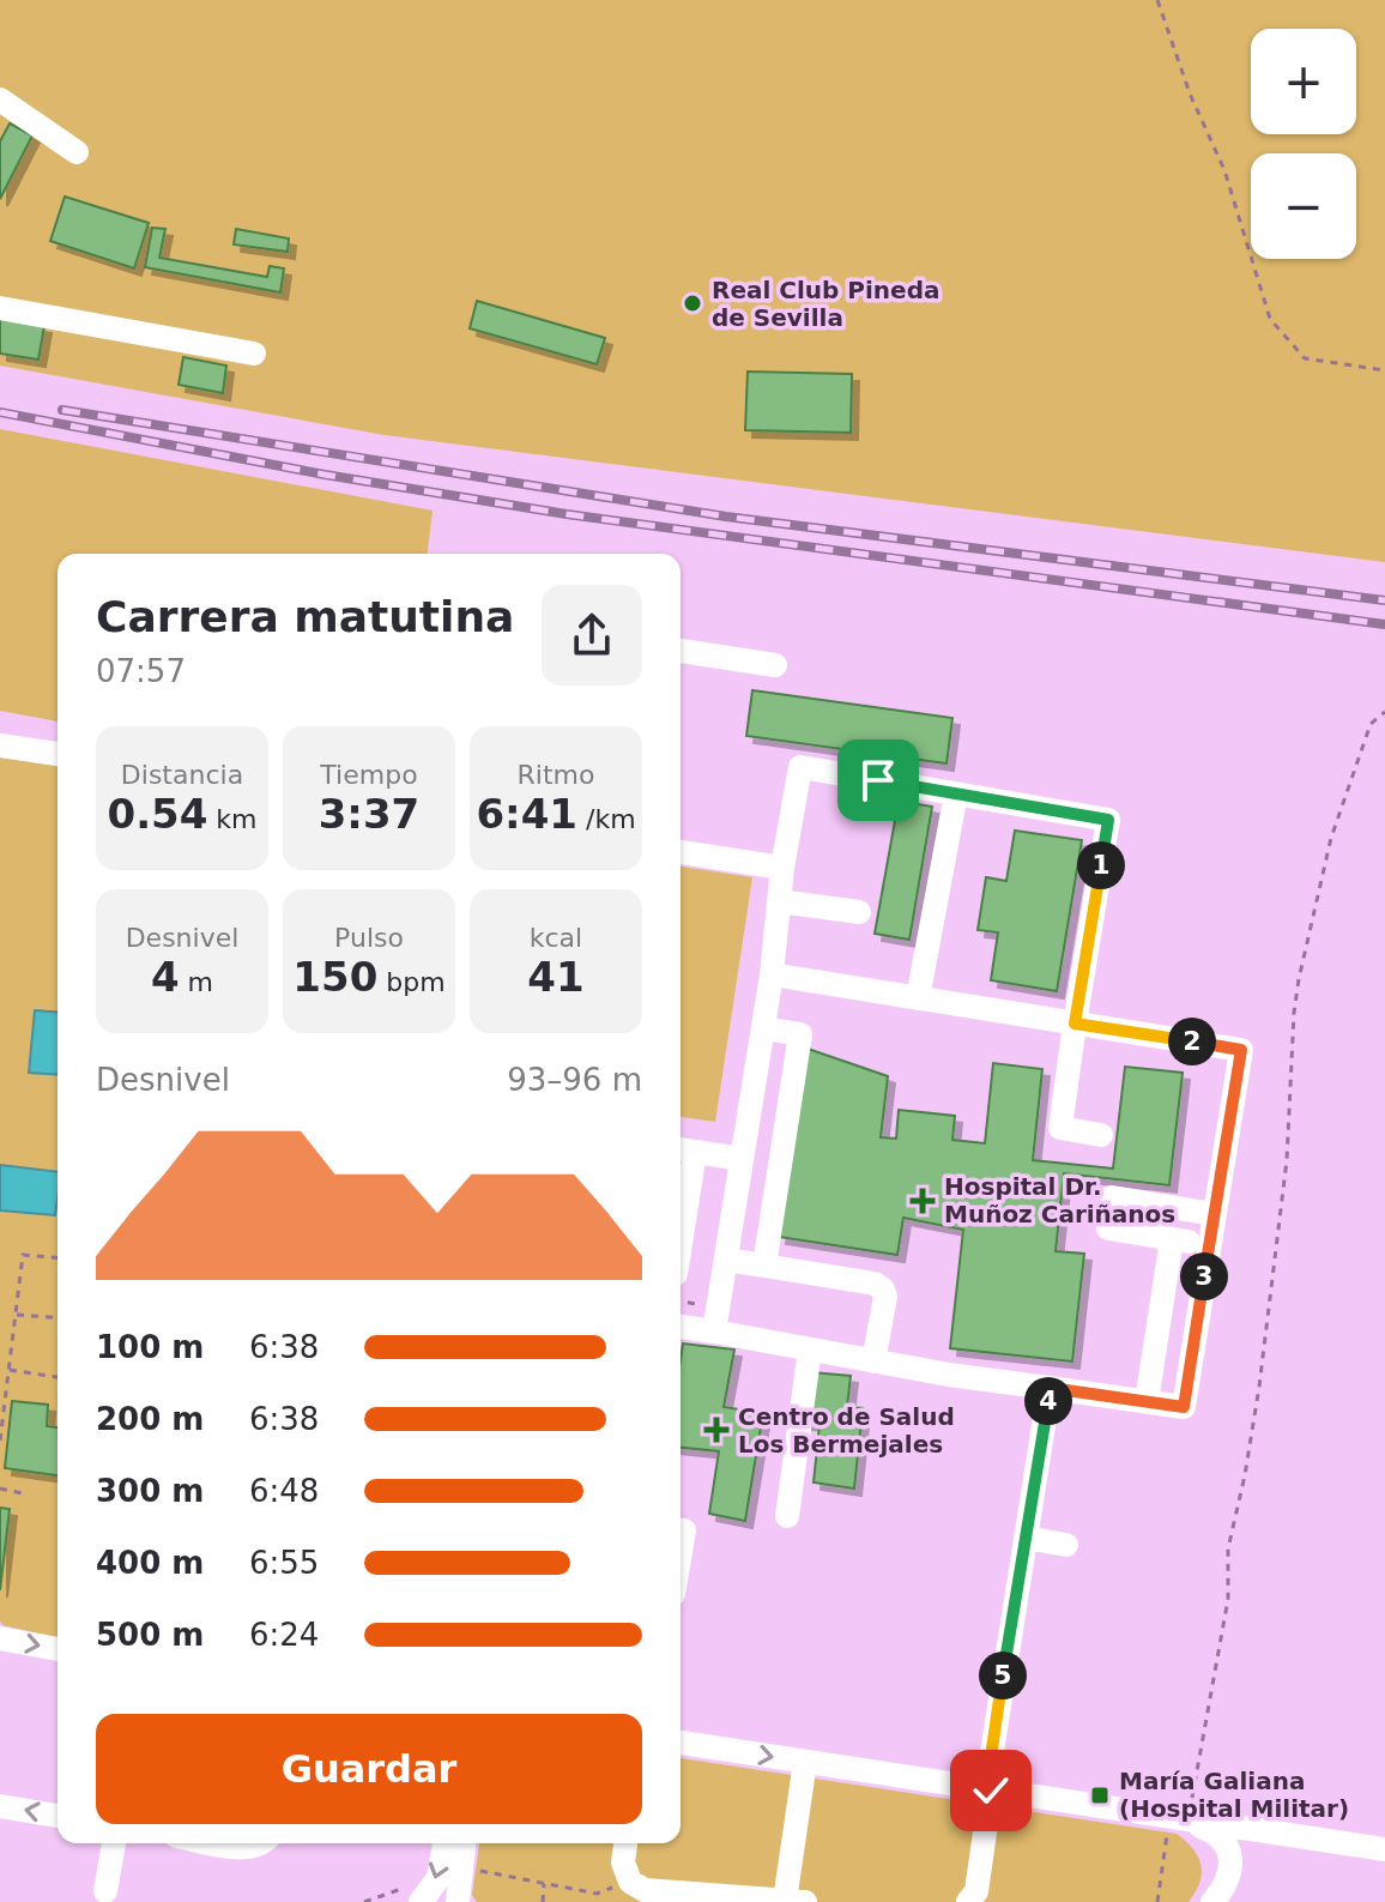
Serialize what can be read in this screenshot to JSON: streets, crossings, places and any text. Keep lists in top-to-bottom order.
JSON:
{
  "places": {
    "other": ["Real Club Pineda de Sevilla"],
    "health": ["Hospital Dr. Muñoz Cariñanos", "Centro de Salud Los Bermejales"],
    "transit": ["María Galiana (Hospital Militar)"]
  },
  "page": {
    "map_buttons": ["+", "−"],
    "heading": ["Carrera matutina", "07:57"],
    "stats": [
      ["Distancia", "0.54 km"],
      ["Tiempo", "3:37"],
      ["Ritmo", "6:41 /km"],
      ["Desnivel", "4 m"],
      ["Pulso", "150 bpm"],
      ["kcal", "41"]
    ],
    "pins": [
      "1",
      "2",
      "3",
      "4",
      "5"
    ],
    "chart": ["Desnivel", "93–96 m"],
    "list": [
      {
        "name": "100 m",
        "note": "6:38"
      },
      {
        "name": "200 m",
        "note": "6:38"
      },
      {
        "name": "300 m",
        "note": "6:48"
      },
      {
        "name": "400 m",
        "note": "6:55"
      },
      {
        "name": "500 m",
        "note": "6:24"
      }
    ],
    "buttons": "Guardar"
  }
}
